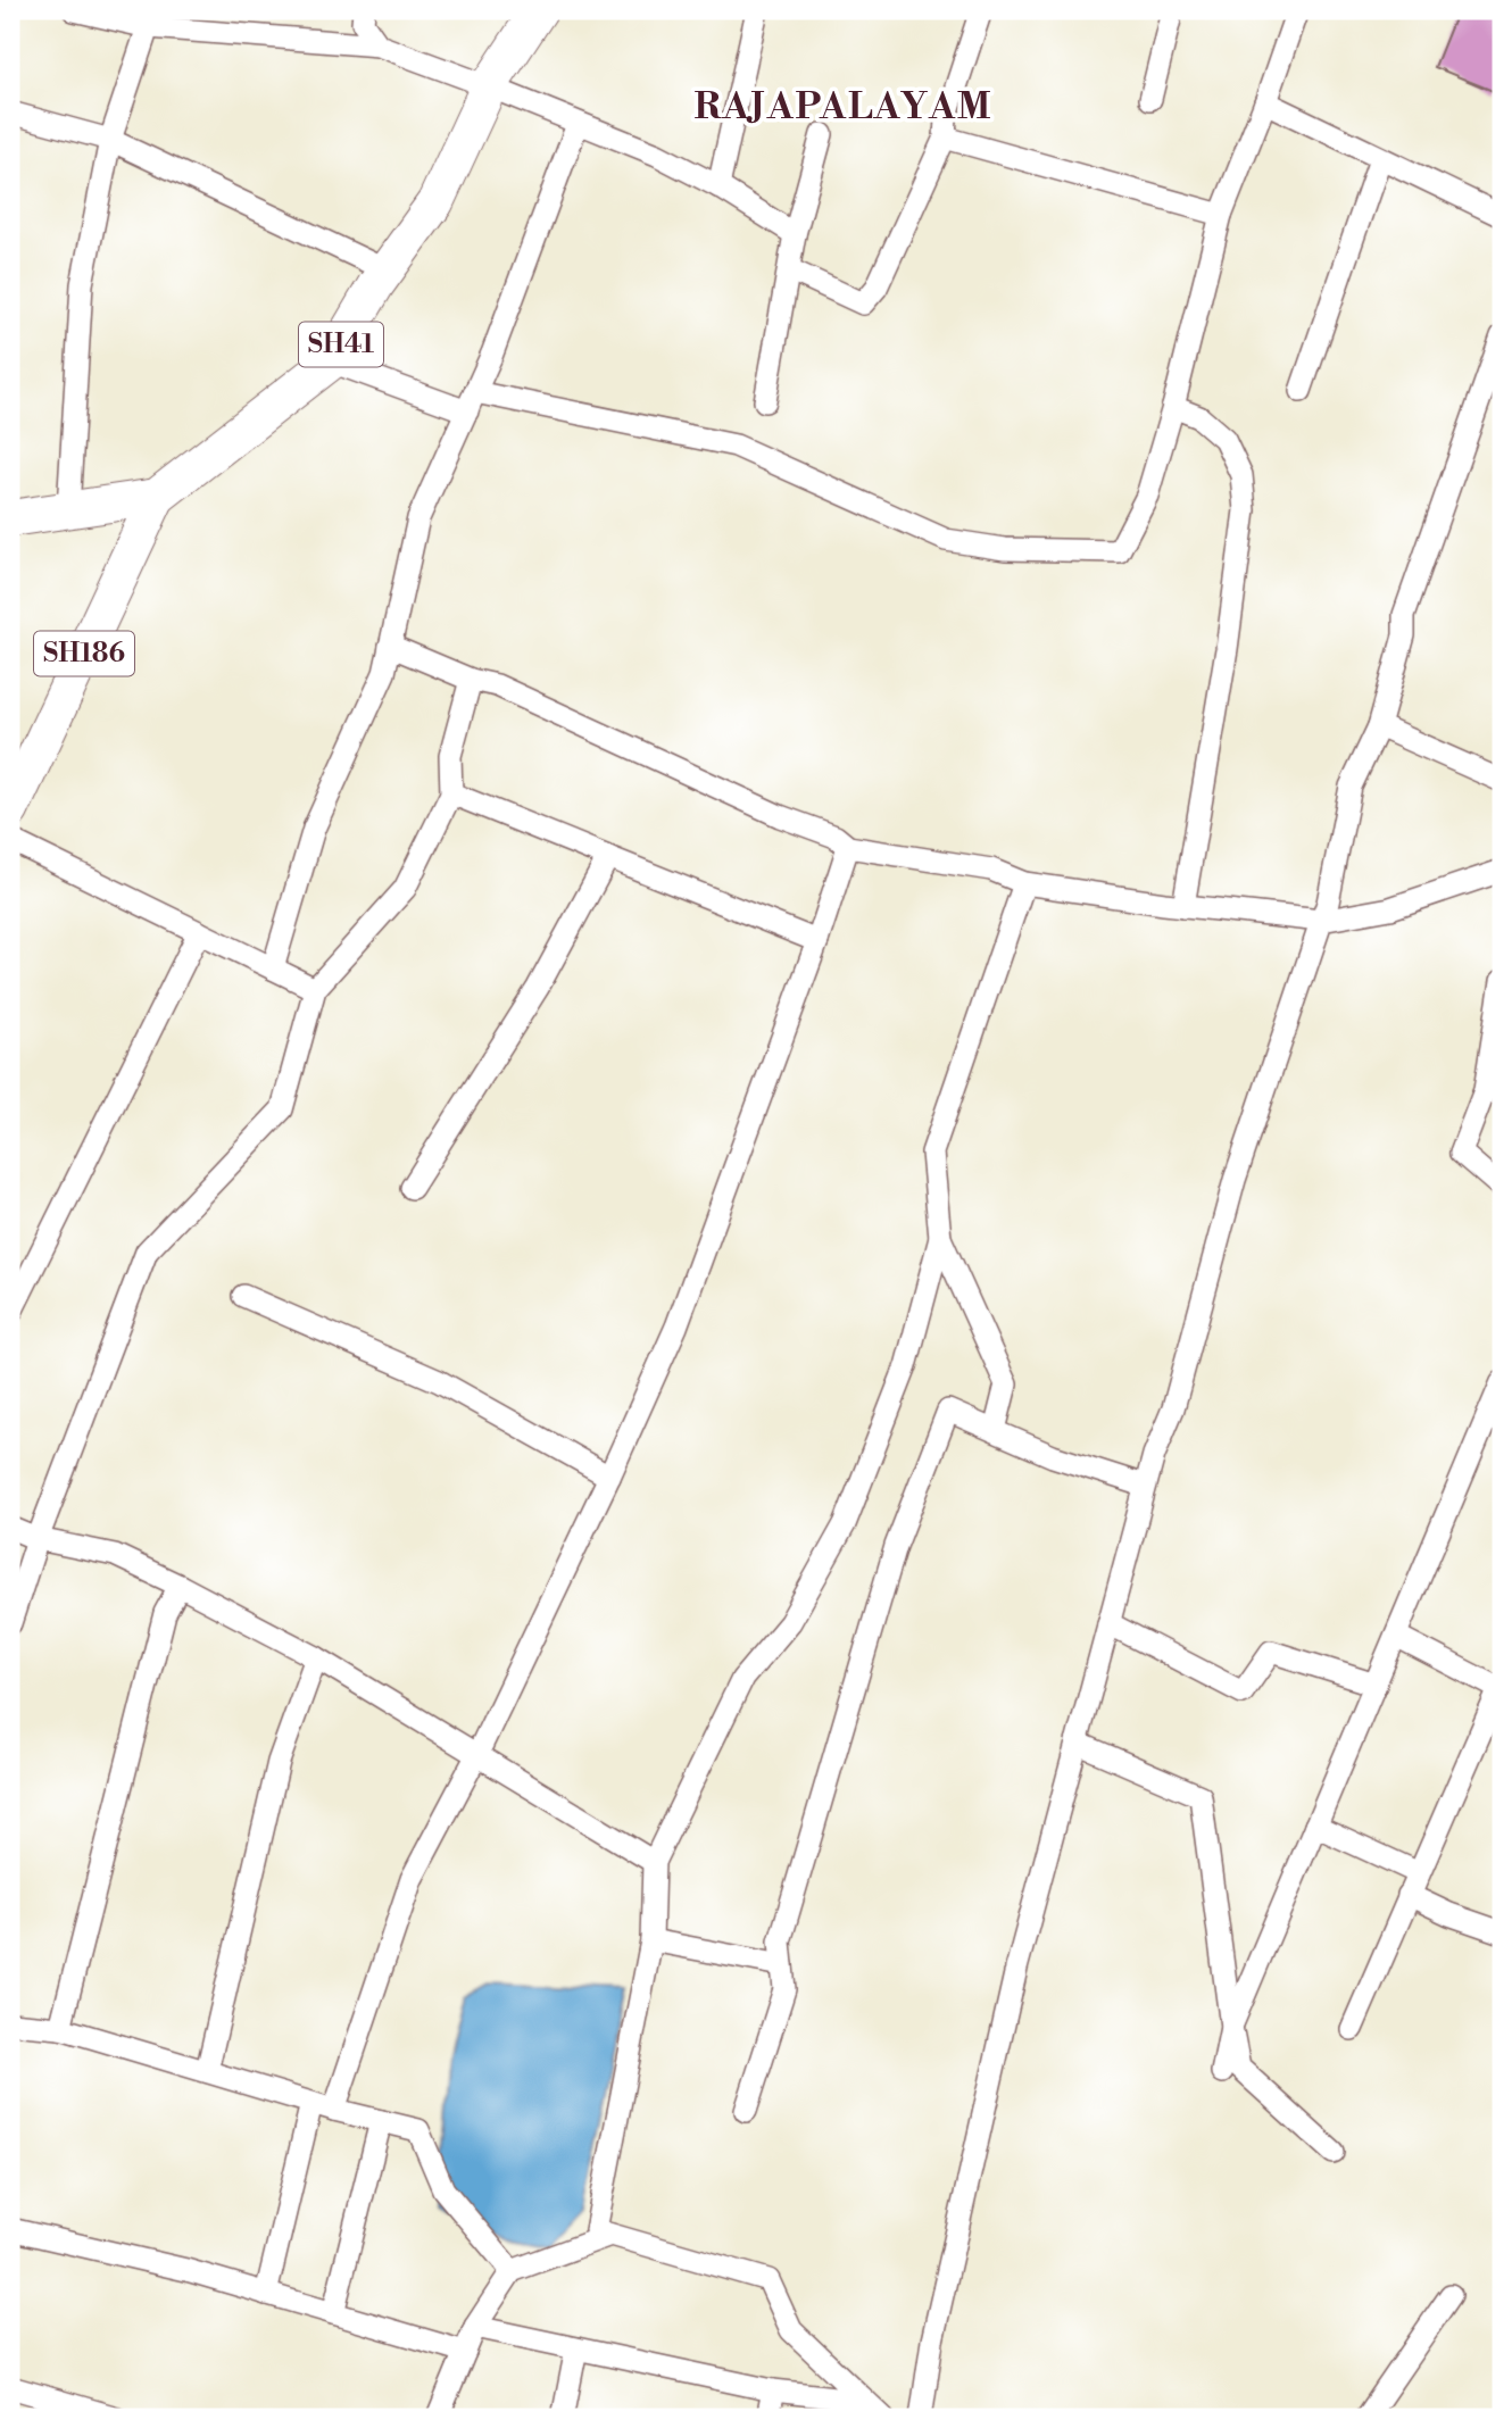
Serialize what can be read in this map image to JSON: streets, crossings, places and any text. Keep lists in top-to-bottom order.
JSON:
{
  "streets": {
    "main road": ["SH41", "SH186"]
  },
  "crossings": [
    ["SH41", "SH186"]
  ],
  "districts": ["RAJAPALAYAM"]
}
